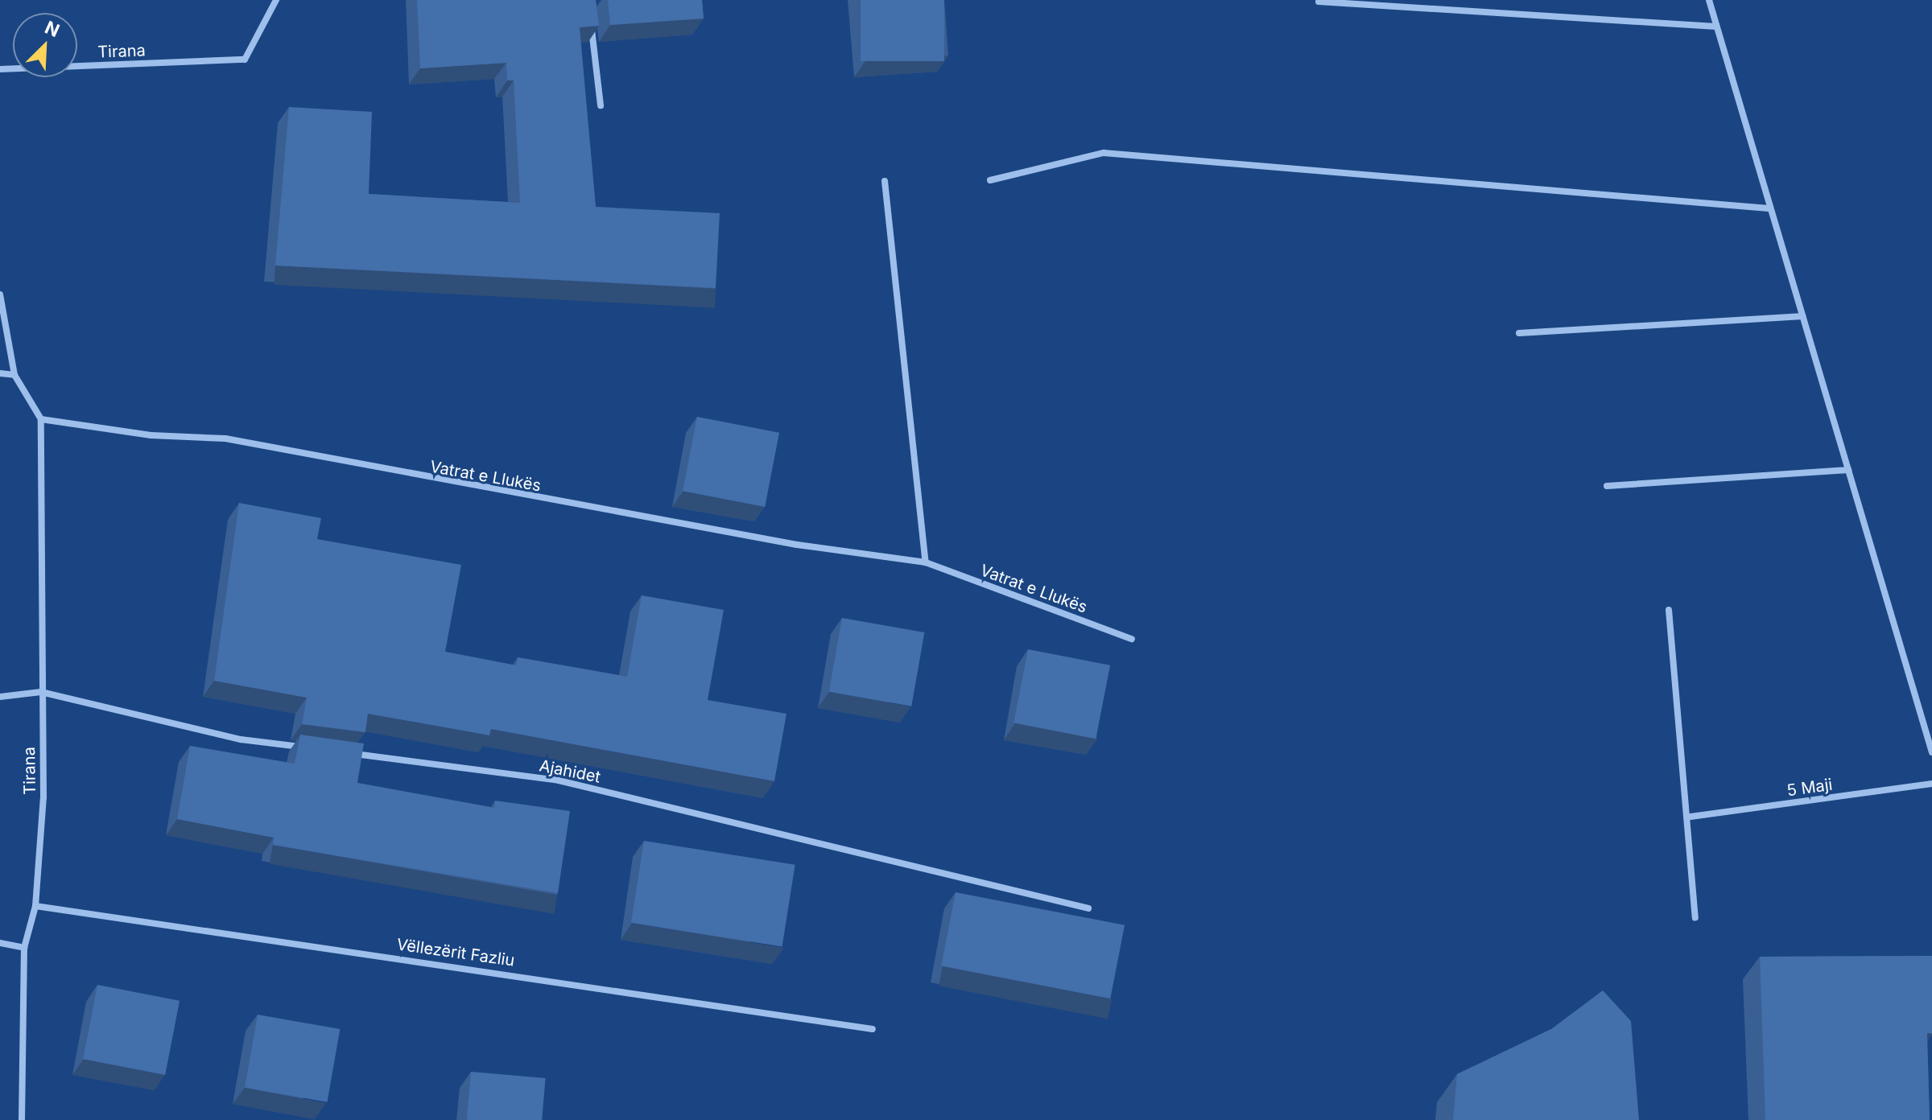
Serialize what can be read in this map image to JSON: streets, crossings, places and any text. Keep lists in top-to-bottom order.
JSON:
{
  "streets": {
    "street": [
      "Tirana",
      "Vatrat e Llukës",
      "Ajahidet",
      "5 Maji",
      "Vëllezërit Fazliu"
    ]
  },
  "crossings": [
    ["Tirana", "Vatrat e Llukës"],
    ["Tirana", "Vëllezërit Fazliu"]
  ],
  "north": "top right"
}
